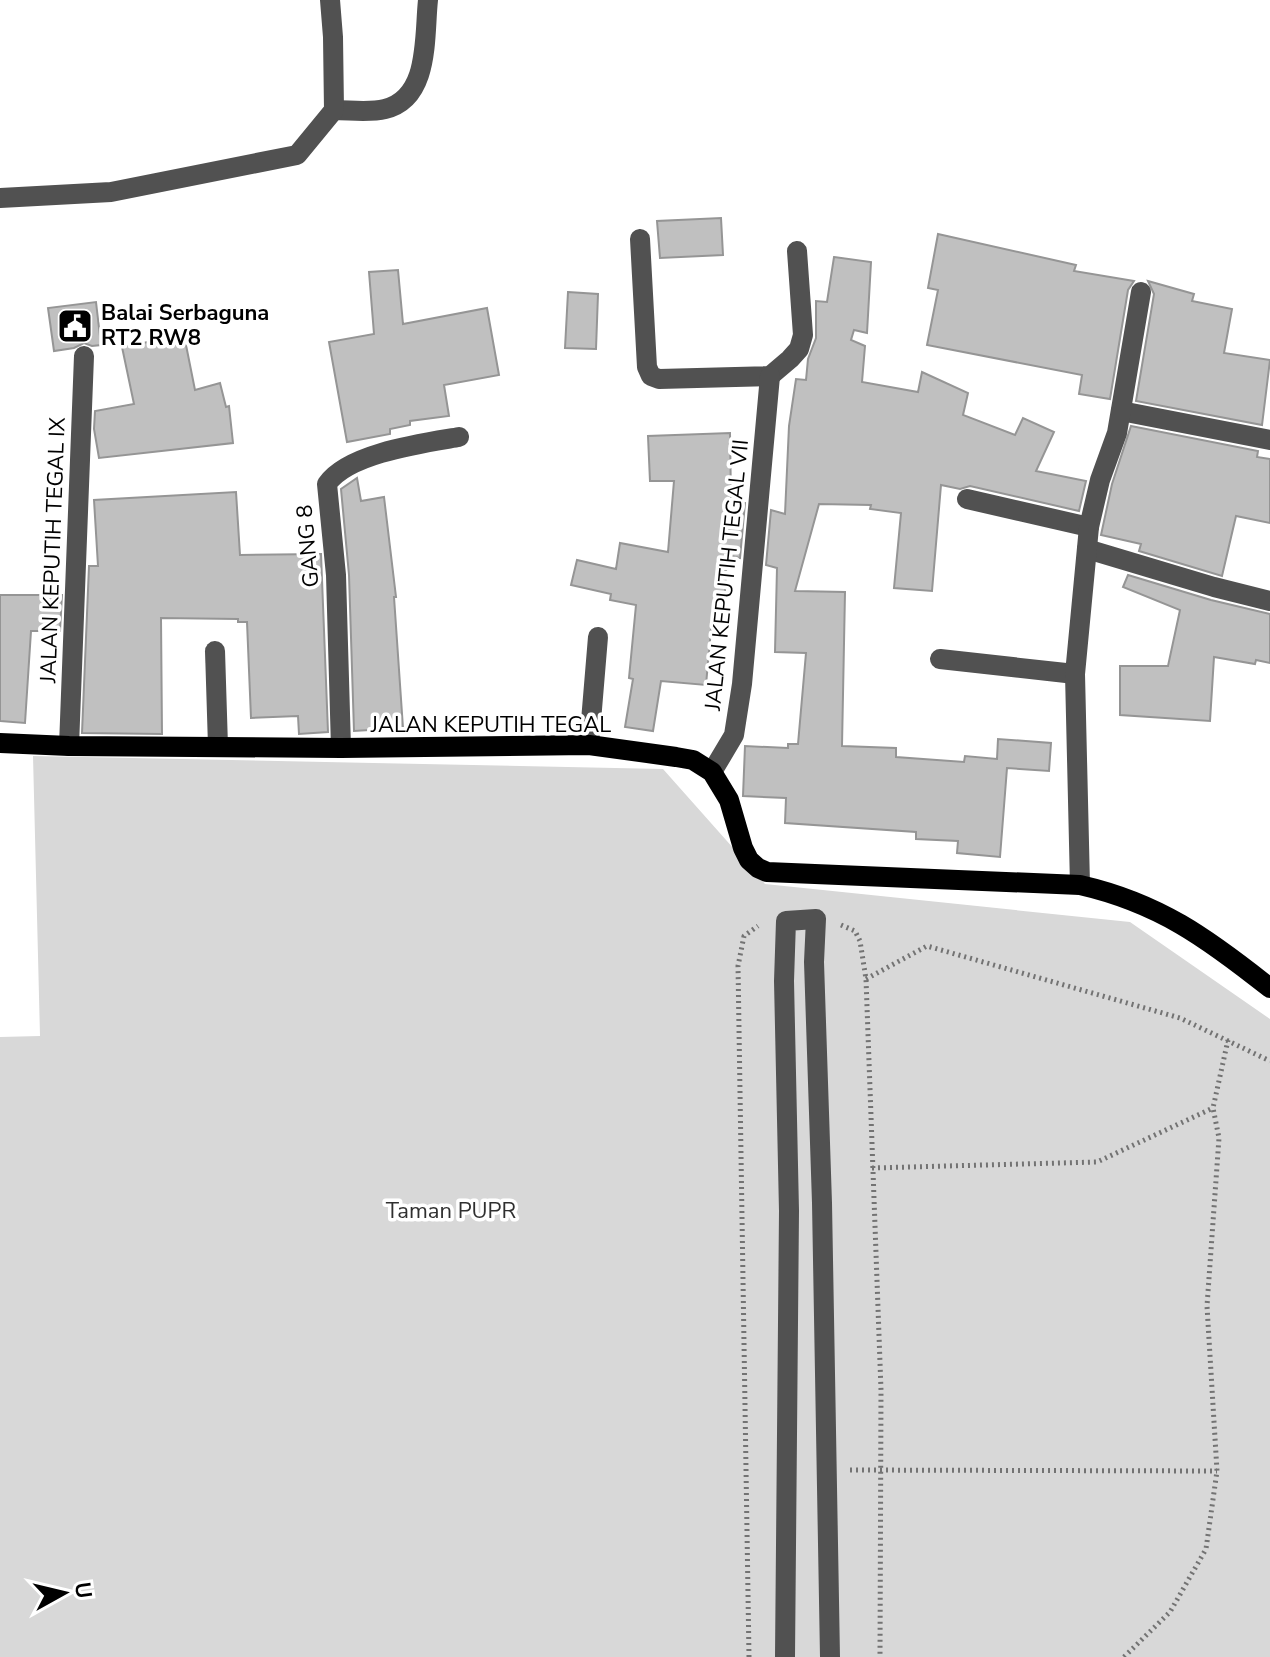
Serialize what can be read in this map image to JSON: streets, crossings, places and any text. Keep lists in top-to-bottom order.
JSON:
{
  "streets": {
    "main road": ["JALAN KEPUTIH TEGAL"],
    "street": ["GANG 8", "JALAN KEPUTIH TEGAL IX", "JALAN KEPUTIH TEGAL VII"]
  },
  "crossings": [
    ["GANG 8", "JALAN KEPUTIH TEGAL"],
    ["JALAN KEPUTIH TEGAL IX", "JALAN KEPUTIH TEGAL"],
    ["JALAN KEPUTIH TEGAL VII", "JALAN KEPUTIH TEGAL"]
  ],
  "parks": ["Taman PUPR"],
  "places": {
    "public building": ["Balai Serbaguna RT2 RW8"]
  },
  "north": "right"
}
